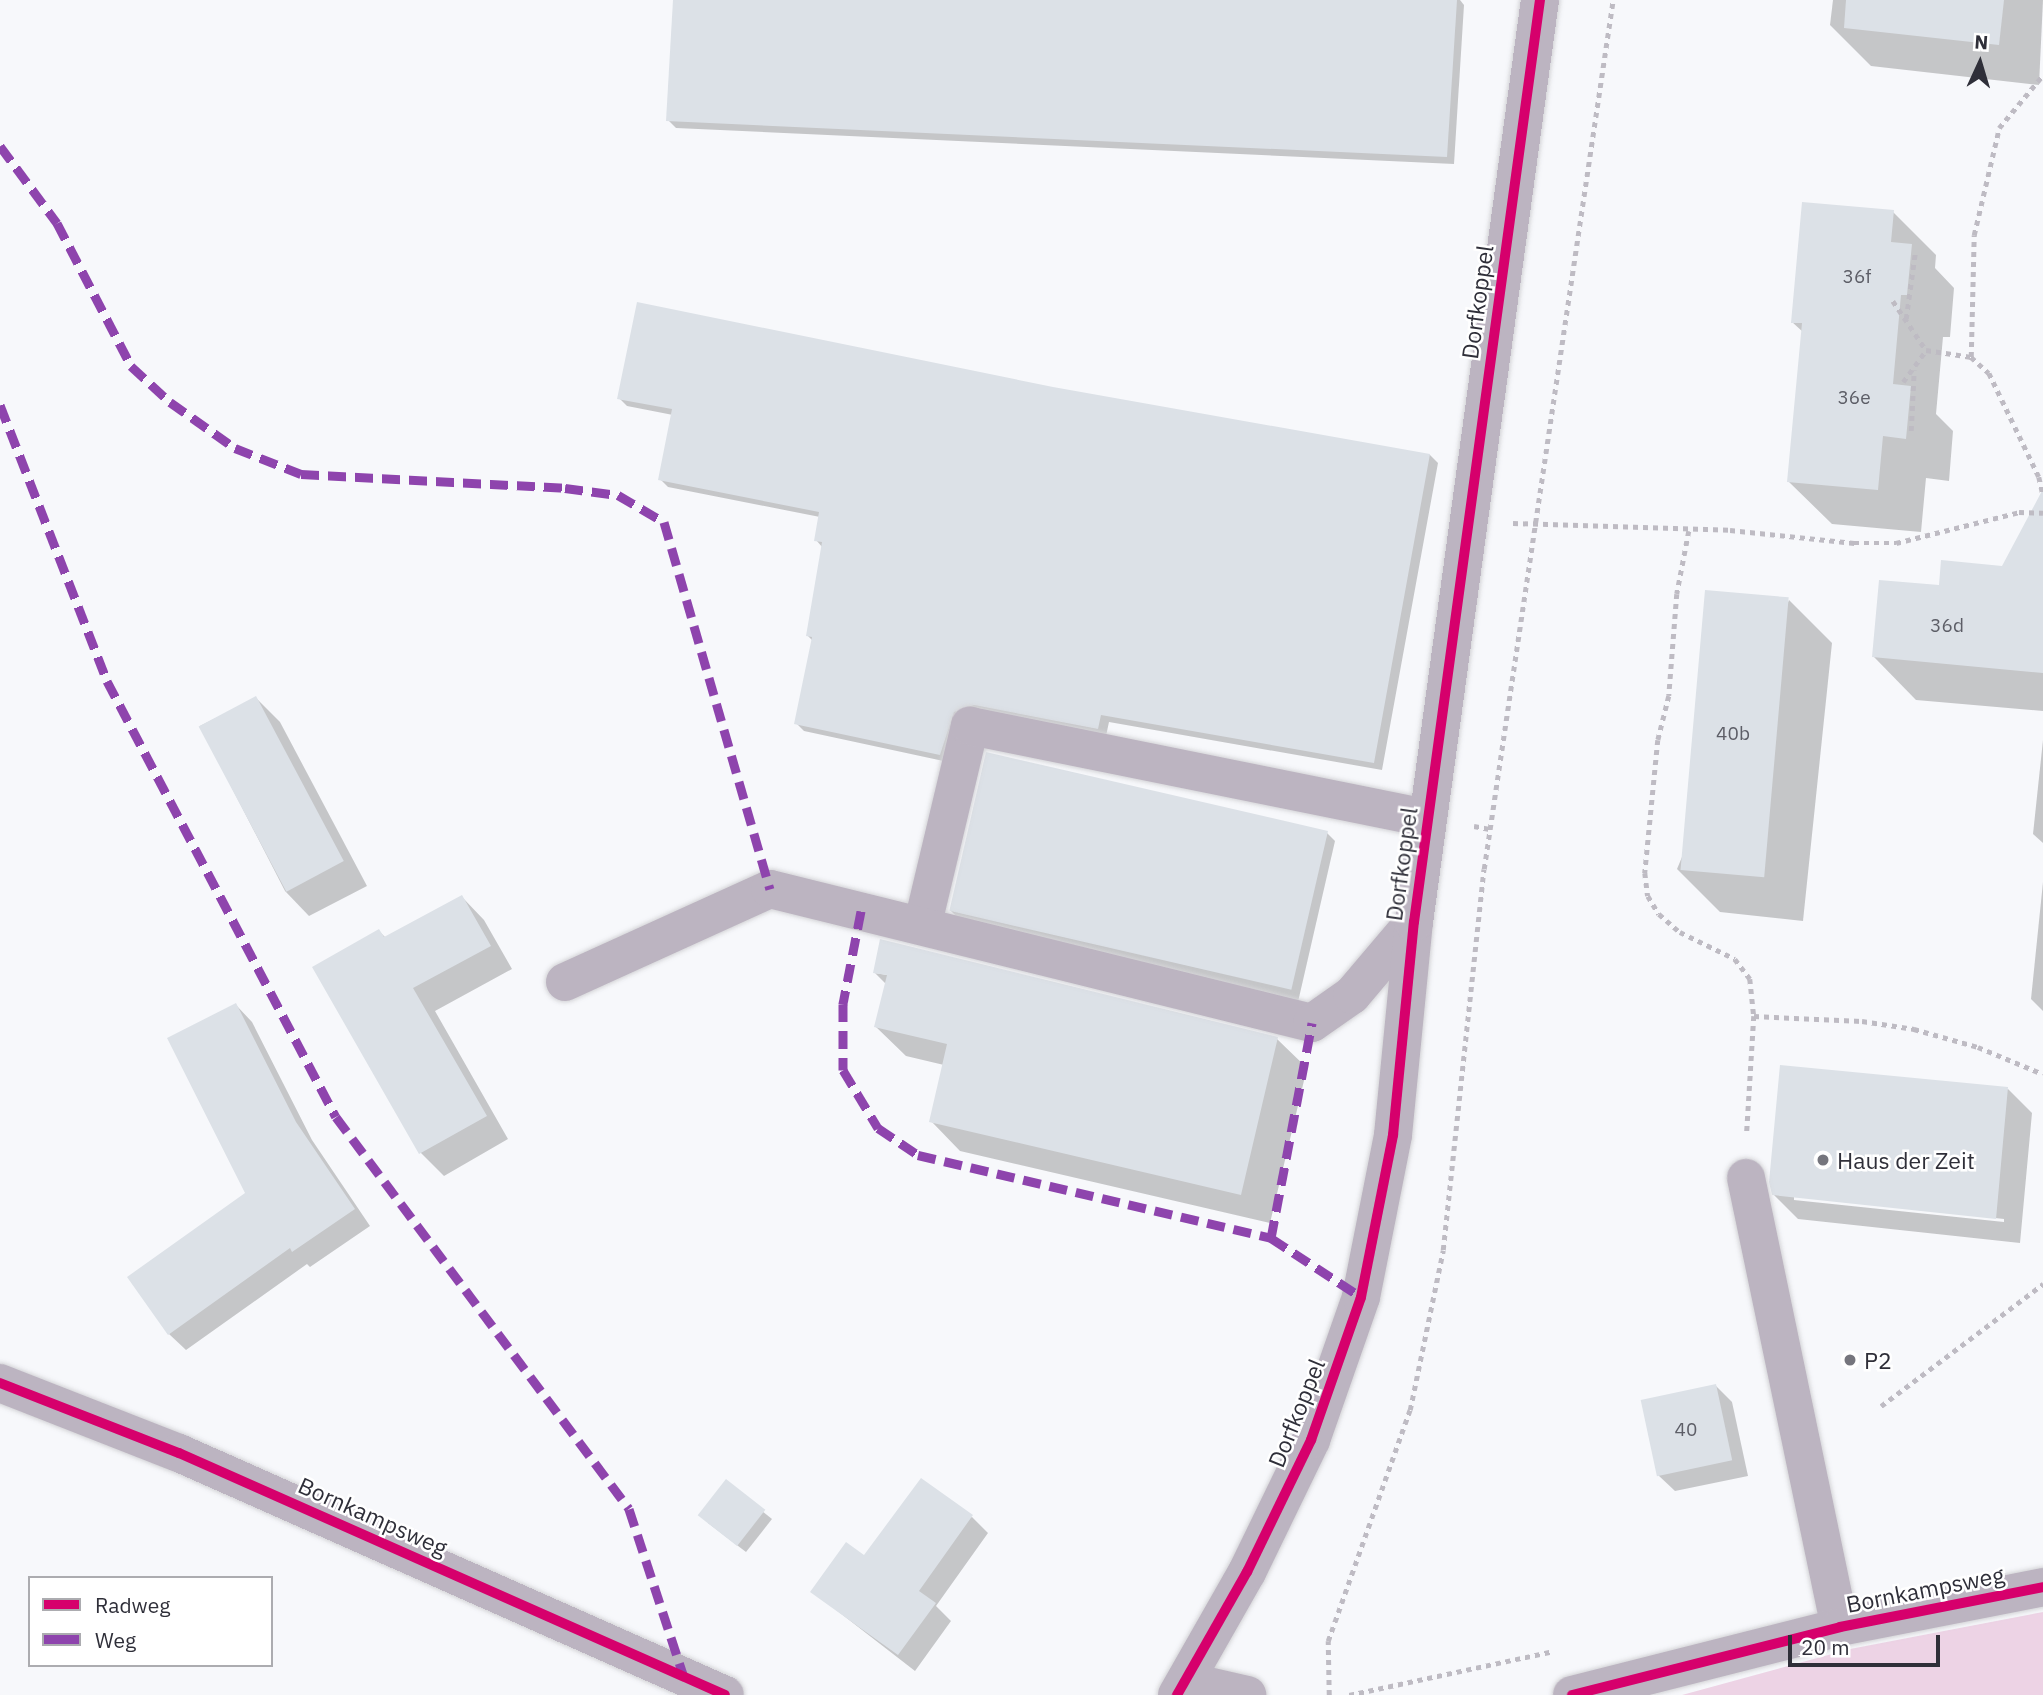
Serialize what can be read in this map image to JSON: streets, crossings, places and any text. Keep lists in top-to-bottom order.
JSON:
{
  "streets": {
    "street": ["Dorfkoppel", "Bornkampsweg"]
  },
  "places": ["Haus der Zeit", "P2"],
  "house_numbers": [
    "36f",
    "36e",
    "36d",
    "40b",
    "40"
  ],
  "legend": ["Radweg", "Weg"],
  "scale_bar": "20 m",
  "north": "top"
}
